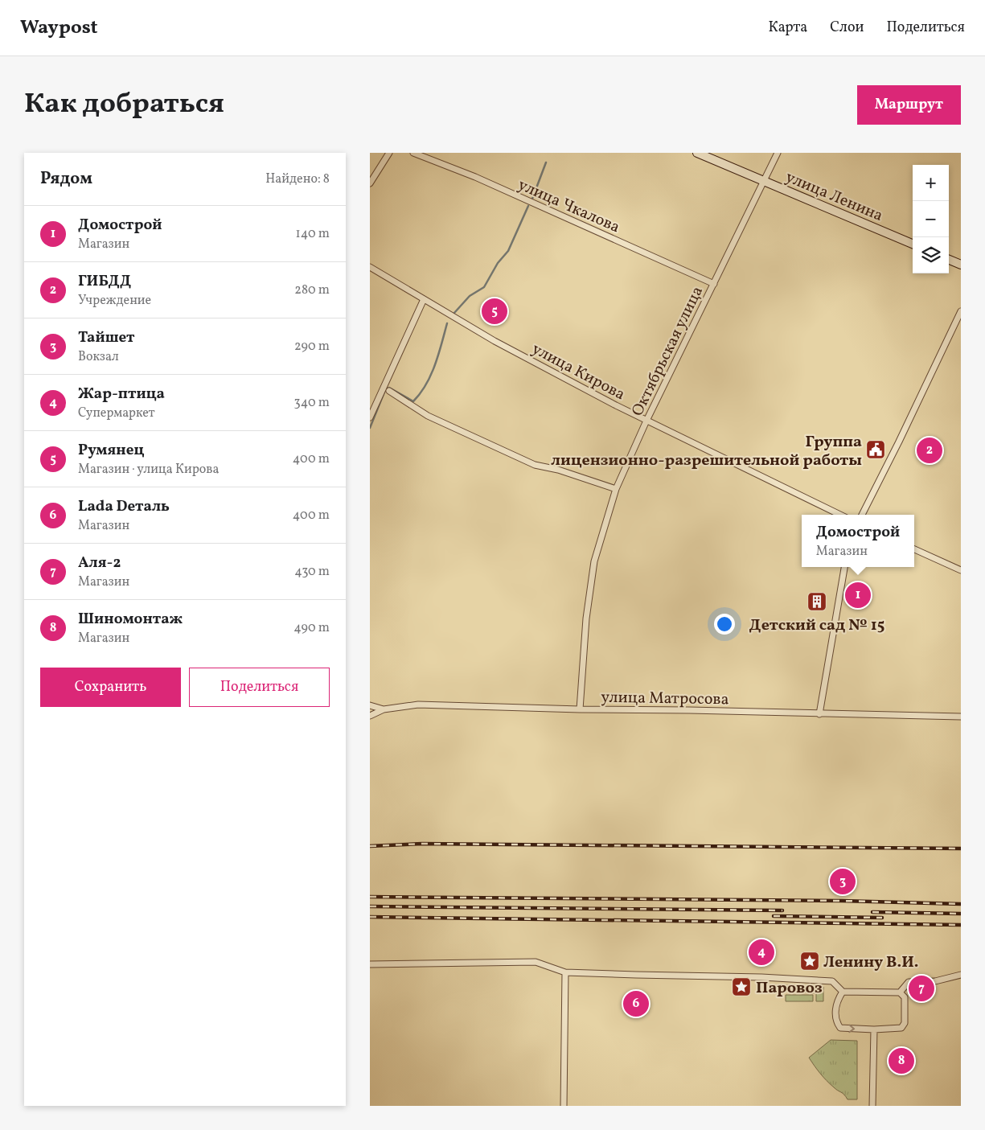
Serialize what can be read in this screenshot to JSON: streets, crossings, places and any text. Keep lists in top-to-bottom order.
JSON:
{
  "streets": {
    "main road": ["улица Ленина"],
    "street": [
      "улица Чкалова",
      "Октябрьская улица",
      "улица Кирова",
      "улица Матросова"
    ]
  },
  "crossings": [
    ["улица Ленина", "Октябрьская улица"],
    ["улица Чкалова", "Октябрьская улица"],
    ["Октябрьская улица", "улица Кирова"],
    ["Октябрьская улица", "улица Матросова"]
  ],
  "places": {
    "public building": ["Группа лицензионно-разрешительной работы"],
    "building": ["Детский сад № 15"],
    "place": ["Ленину В.И.", "Паровоз"]
  },
  "page": {
    "header": "Waypost",
    "nav": ["Карта", "Слои", "Поделиться"],
    "title": "Как добраться",
    "buttons": [
      "Маршрут",
      ["Сохранить", "Поделиться"]
    ],
    "heading": ["Рядом", "Найдено: 8"],
    "map_buttons": ["+", "−"],
    "list": [
      {
        "mark": "1",
        "name": "Домострой",
        "note": "Магазин",
        "value": "140 m"
      },
      {
        "mark": "2",
        "name": "ГИБДД",
        "note": "Учреждение",
        "value": "280 m"
      },
      {
        "mark": "3",
        "name": "Тайшет",
        "note": "Вокзал",
        "value": "290 m"
      },
      {
        "mark": "4",
        "name": "Жар-птица",
        "note": "Супермаркет",
        "value": "340 m"
      },
      {
        "mark": "5",
        "name": "Румянец",
        "note": "Магазин · улица Кирова",
        "value": "400 m"
      },
      {
        "mark": "6",
        "name": "Lada Dеталь",
        "note": "Магазин",
        "value": "400 m"
      },
      {
        "mark": "7",
        "name": "Аля-2",
        "note": "Магазин",
        "value": "430 m"
      },
      {
        "mark": "8",
        "name": "Шиномонтаж",
        "note": "Магазин",
        "value": "490 m"
      }
    ],
    "pins": [
      "5",
      "2",
      "1",
      "3",
      "4",
      "7",
      "6",
      "8"
    ],
    "popup": ["Домострой", "Магазин"]
  }
}
